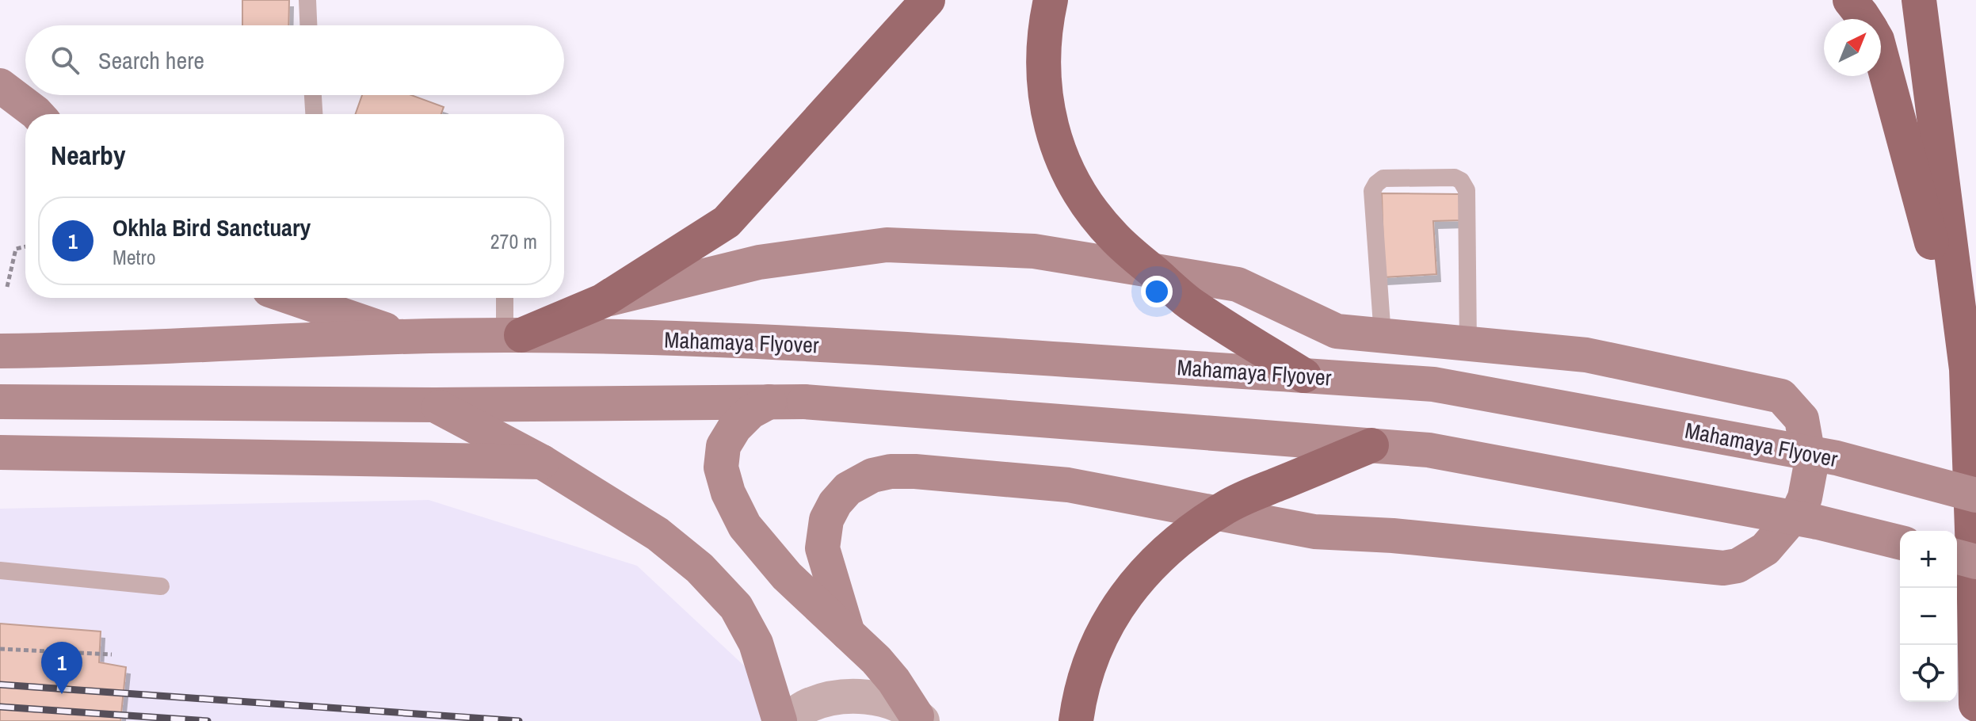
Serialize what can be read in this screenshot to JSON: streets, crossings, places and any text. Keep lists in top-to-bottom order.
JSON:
{
  "streets": {
    "main road": ["Mahamaya Flyover"]
  },
  "north": "top right",
  "page": {
    "search": "Search here",
    "heading": "Nearby",
    "list": [
      {
        "mark": "1",
        "name": "Okhla Bird Sanctuary",
        "note": "Metro",
        "value": "270 m"
      }
    ],
    "map_buttons": ["+", "−"],
    "pins": "1"
  }
}
